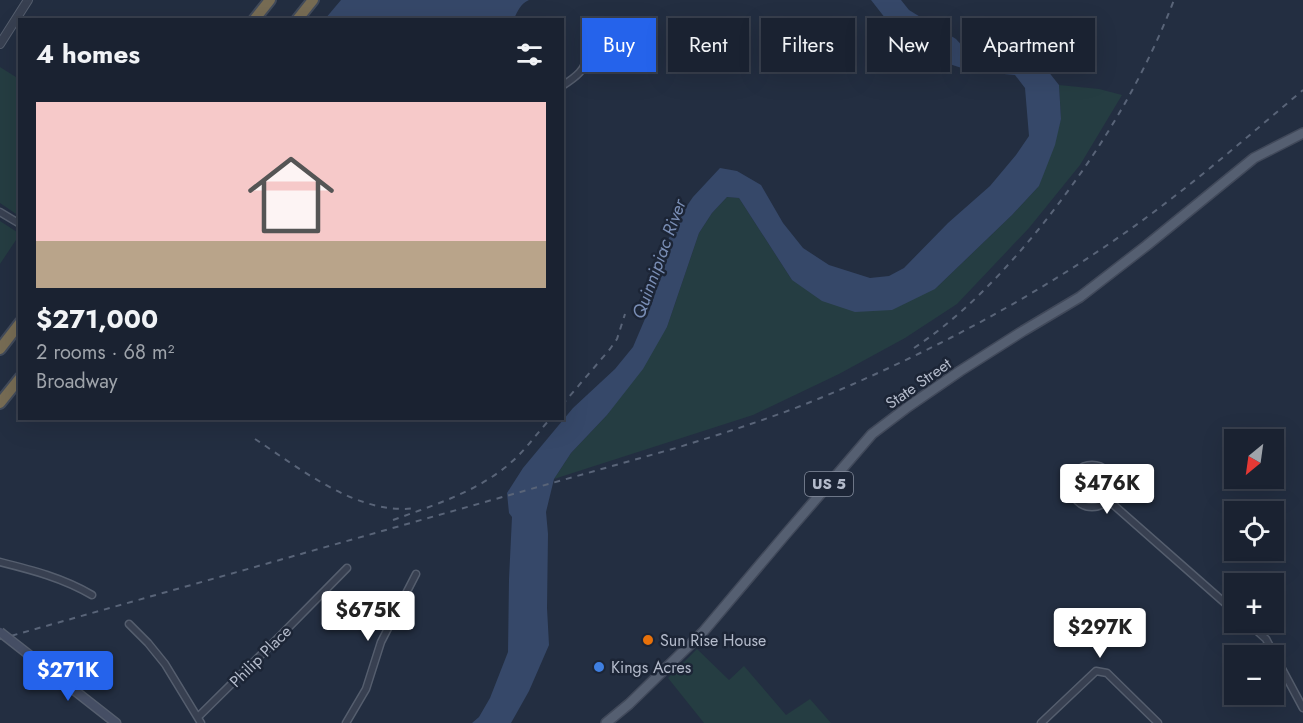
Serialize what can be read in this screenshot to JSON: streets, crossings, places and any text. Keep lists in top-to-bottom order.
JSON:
{
  "streets": {
    "main road": ["State Street", "US 5"],
    "street": ["Philip Place"]
  },
  "water": ["Quinnipiac River"],
  "places": ["Sun Rise House", "Kings Acres"],
  "north": "bottom left",
  "page": {
    "chip": [
      "Buy",
      "Rent",
      "Filters",
      "New",
      "Apartment"
    ],
    "heading": "4 homes",
    "list": [
      {
        "name": "$271,000",
        "note": "2 rooms · 68 m² · Broadway"
      }
    ],
    "map_buttons": ["+", "−"],
    "price": [
      "$476K",
      "$675K",
      "$297K",
      "$271K"
    ]
  }
}
